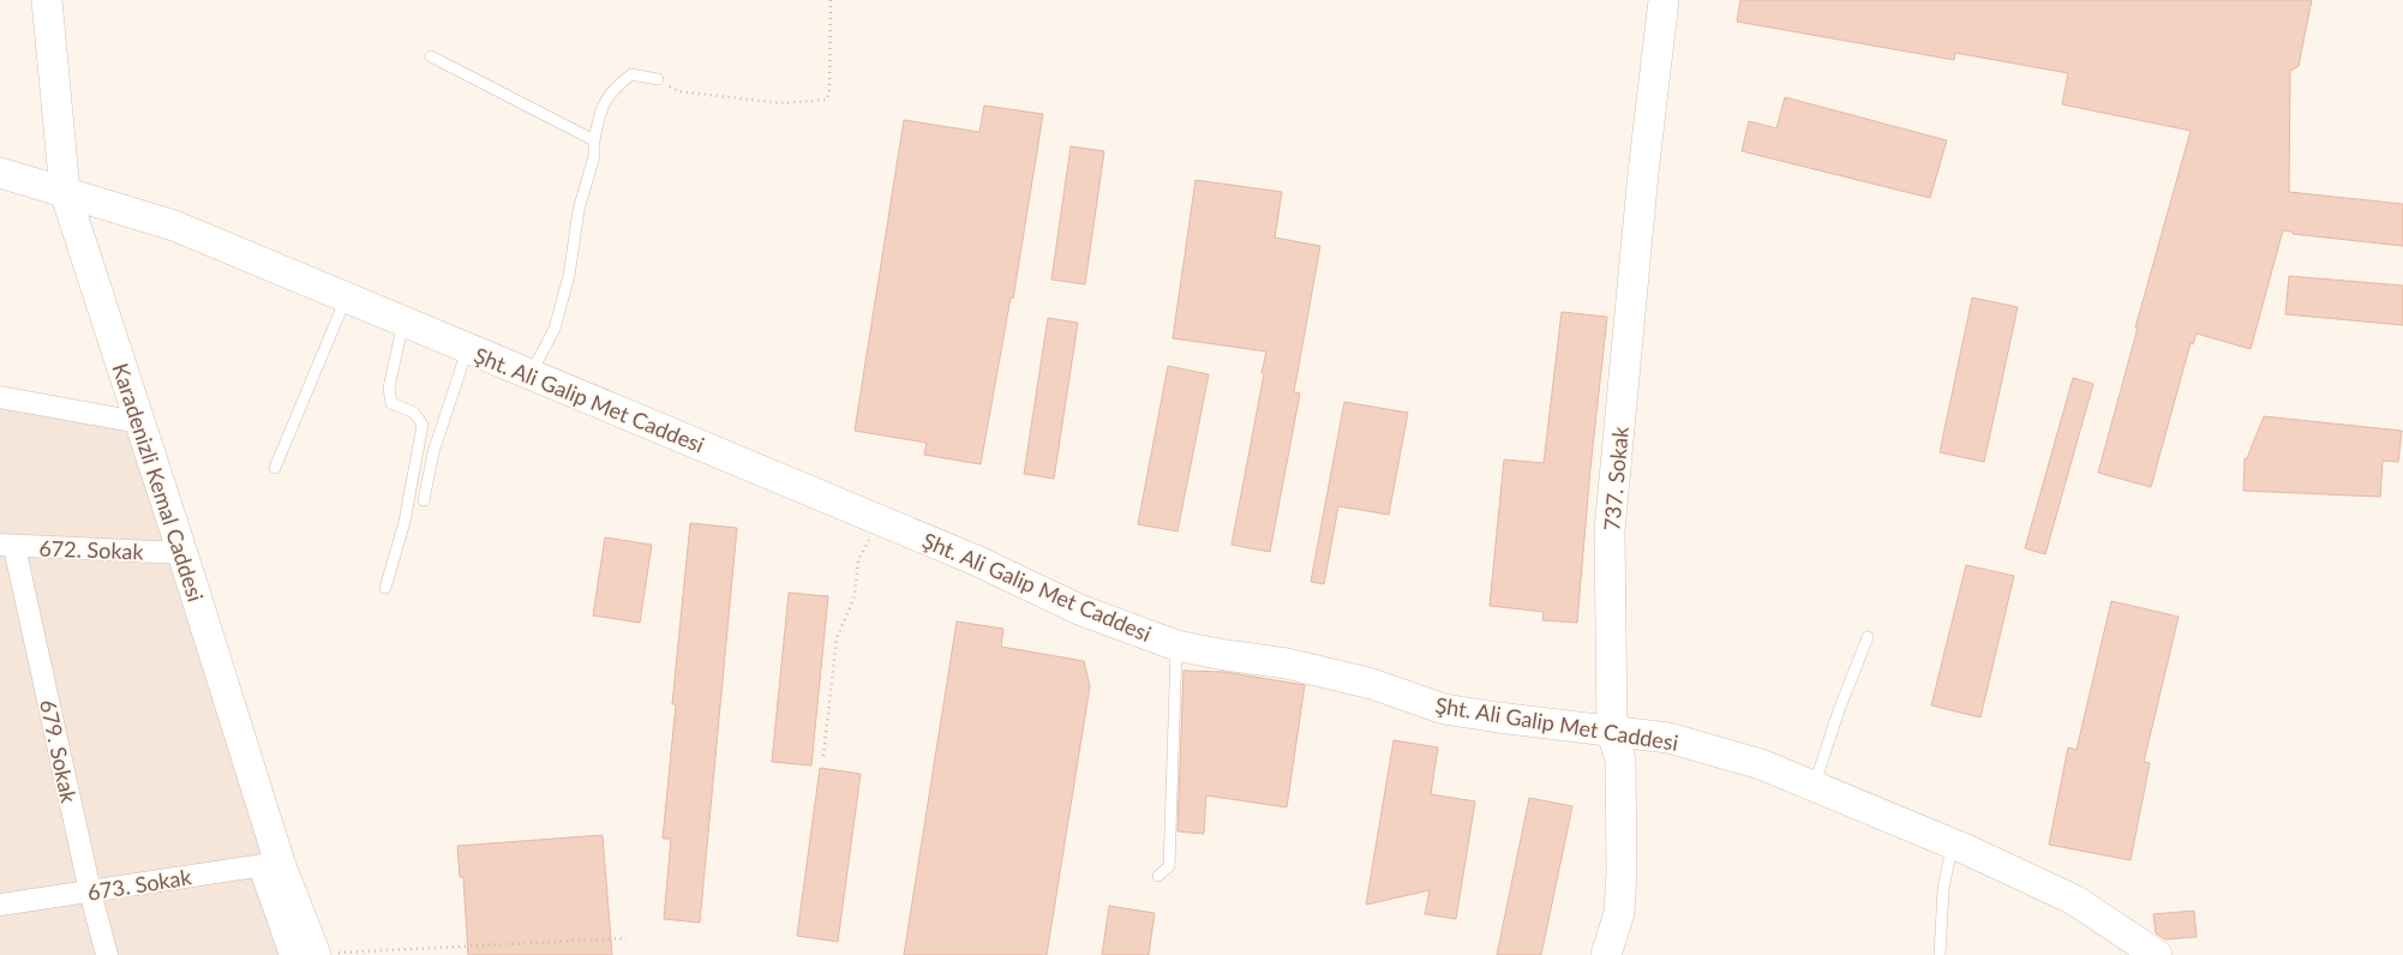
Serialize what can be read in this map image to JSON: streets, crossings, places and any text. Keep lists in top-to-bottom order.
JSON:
{
  "streets": {
    "street": [
      "Şht. Ali Galip Met Caddesi",
      "737. Sokak",
      "Karadenizli Kemal Caddesi",
      "672. Sokak",
      "679. Sokak",
      "673. Sokak"
    ]
  },
  "crossings": [
    ["Şht. Ali Galip Met Caddesi", "737. Sokak"],
    ["Şht. Ali Galip Met Caddesi", "Karadenizli Kemal Caddesi"],
    ["Karadenizli Kemal Caddesi", "672. Sokak"],
    ["Karadenizli Kemal Caddesi", "673. Sokak"],
    ["672. Sokak", "679. Sokak"],
    ["679. Sokak", "673. Sokak"]
  ]
}
